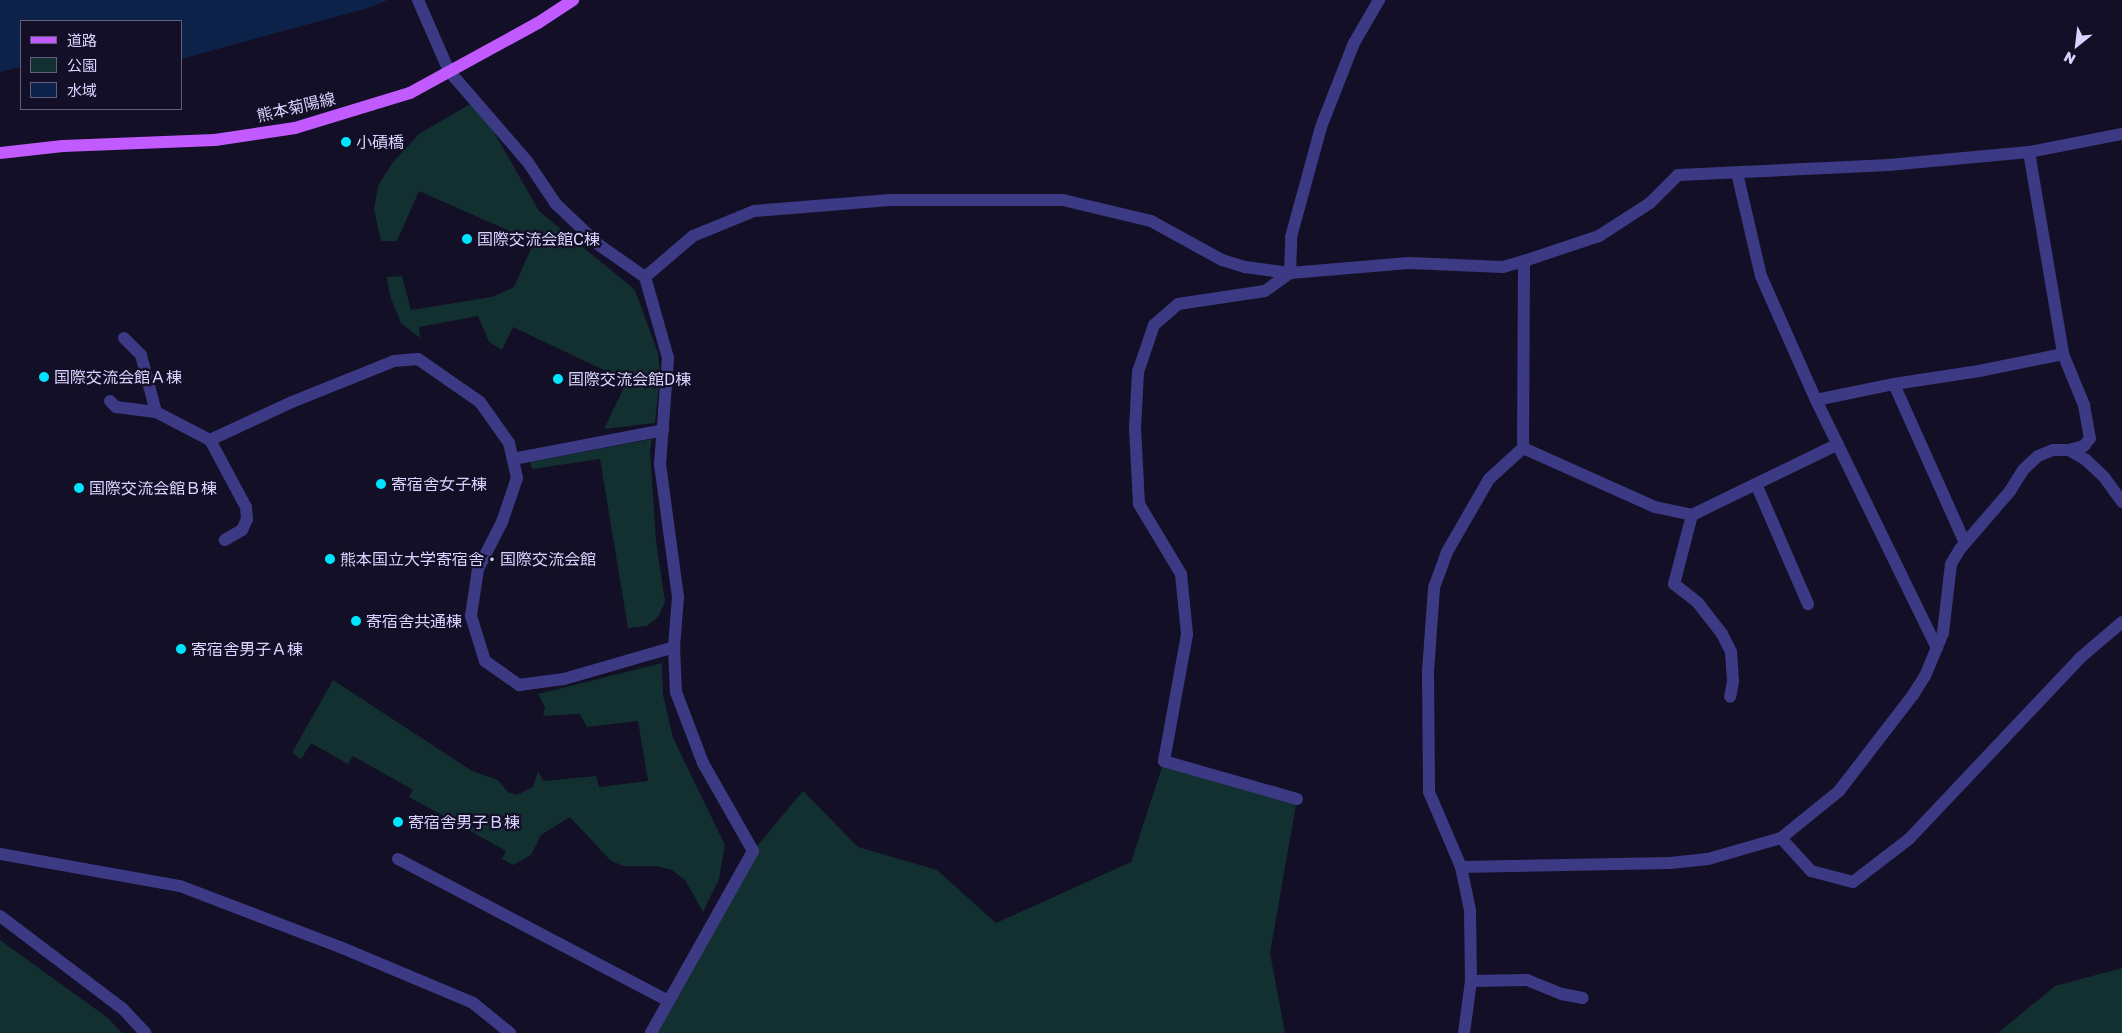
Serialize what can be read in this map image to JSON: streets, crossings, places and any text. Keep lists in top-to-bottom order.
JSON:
{
  "streets": {
    "main road": ["熊本菊陽線"]
  },
  "places": [
    "小磧橋",
    "国際交流会館C棟",
    "国際交流会館Ａ棟",
    "国際交流会館D棟",
    "寄宿舎女子棟",
    "国際交流会館Ｂ棟",
    "熊本国立大学寄宿舎・国際交流会館",
    "寄宿舎共通棟",
    "寄宿舎男子Ａ棟",
    "寄宿舎男子Ｂ棟"
  ],
  "legend": ["道路", "公園", "水域"],
  "north": "bottom left"
}
